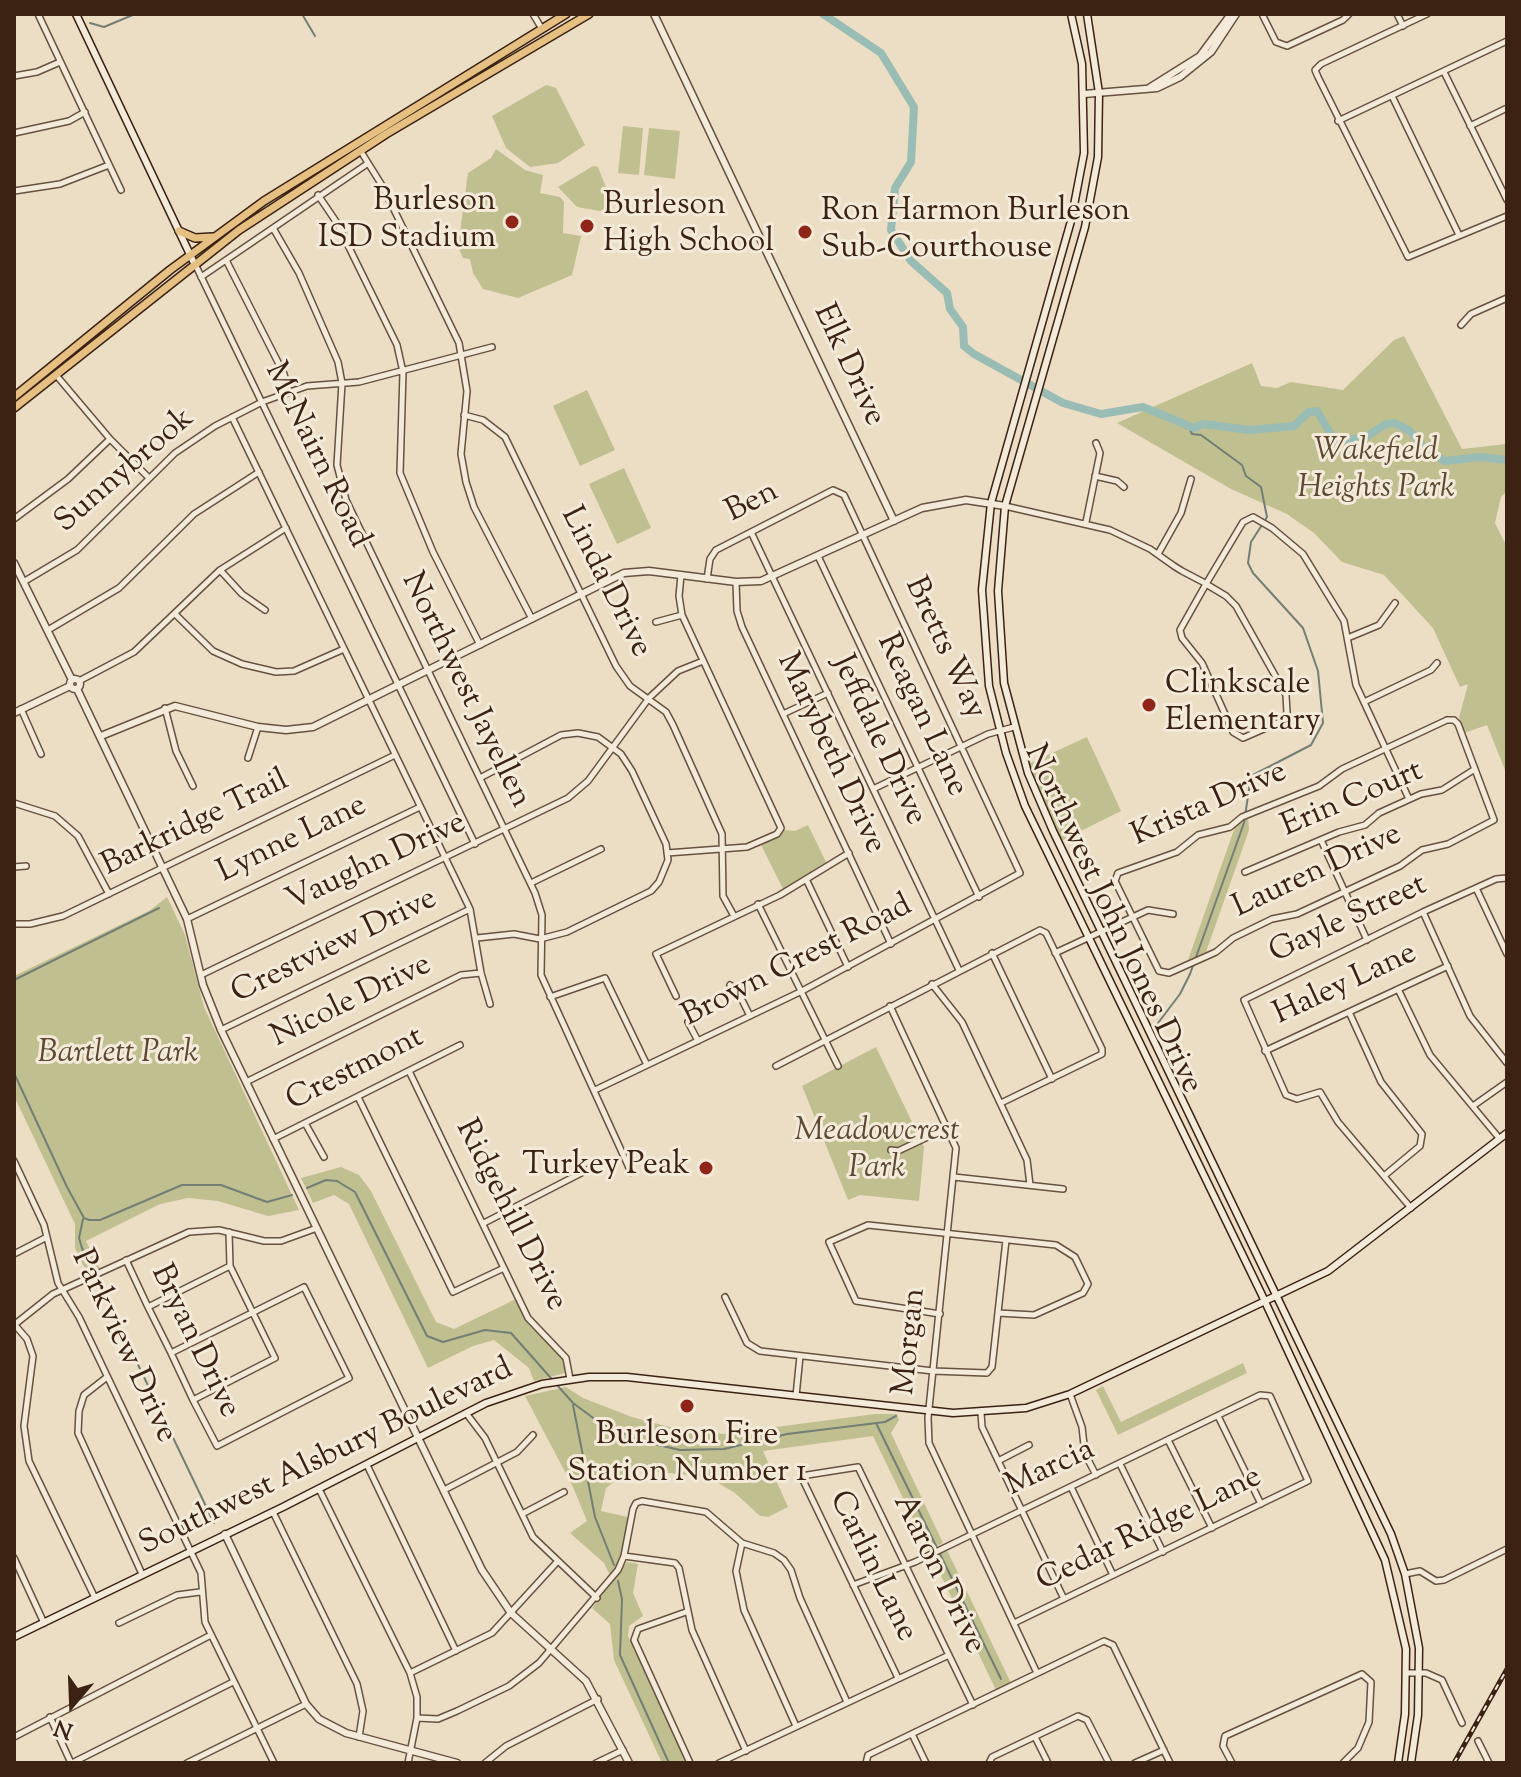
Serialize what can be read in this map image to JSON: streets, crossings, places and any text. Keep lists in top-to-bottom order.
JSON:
{
  "streets": {
    "main road": ["Elk Drive", "Northwest John Jones Drive", "Southwest Alsbury Boulevard"],
    "street": [
      "McNairn Road",
      "Sunnybrook",
      "Ben",
      "Linda Drive",
      "Bretts Way",
      "Northwest Jayellen",
      "Reagan Lane",
      "Jeffdale Drive",
      "Marybeth Drive",
      "Erin Court",
      "Krista Drive",
      "Barkridge Trail",
      "Lynne Lane",
      "Vaughn Drive",
      "Lauren Drive",
      "Gayle Street",
      "Crestview Drive",
      "Brown Crest Road",
      "Haley Lane",
      "Nicole Drive",
      "Crestmont",
      "Ridgehill Drive",
      "Bryan Drive",
      "Morgan",
      "Parkview Drive",
      "Marcia",
      "Cedar Ridge Lane",
      "Carlin Lane",
      "Aaron Drive"
    ]
  },
  "crossings": [
    ["McNairn Road", "Sunnybrook"],
    ["McNairn Road", "Vaughn Drive"],
    ["Sunnybrook", "Northwest Jayellen"],
    ["Ben", "Bretts Way"],
    ["Ben", "Jeffdale Drive"],
    ["Linda Drive", "Vaughn Drive"],
    ["Bretts Way", "Brown Crest Road"],
    ["Northwest Jayellen", "Vaughn Drive"],
    ["Northwest Jayellen", "Brown Crest Road"],
    ["Reagan Lane", "Brown Crest Road"],
    ["Jeffdale Drive", "Brown Crest Road"],
    ["Marybeth Drive", "Brown Crest Road"],
    ["Erin Court", "Krista Drive"],
    ["Erin Court", "Lauren Drive"],
    ["Krista Drive", "Lauren Drive"],
    ["Northwest John Jones Drive", "Southwest Alsbury Boulevard"],
    ["Gayle Street", "Haley Lane"],
    ["Crestmont", "Ridgehill Drive"],
    ["Ridgehill Drive", "Southwest Alsbury Boulevard"],
    ["Morgan", "Southwest Alsbury Boulevard"],
    ["Morgan", "Marcia"],
    ["Morgan", "Cedar Ridge Lane"],
    ["Parkview Drive", "Southwest Alsbury Boulevard"],
    ["Marcia", "Cedar Ridge Lane"],
    ["Marcia", "Carlin Lane"],
    ["Marcia", "Aaron Drive"],
    ["Carlin Lane", "Aaron Drive"]
  ],
  "parks": ["Wakefield Heights Park", "Bartlett Park", "Meadowcrest Park"],
  "places": [
    "Burleson ISD Stadium",
    "Burleson High School",
    "Ron Harmon Burleson Sub-Courthouse",
    "Clinkscale Elementary",
    "Turkey Peak",
    "Burleson Fire Station Number 1"
  ],
  "north": "bottom"
}
